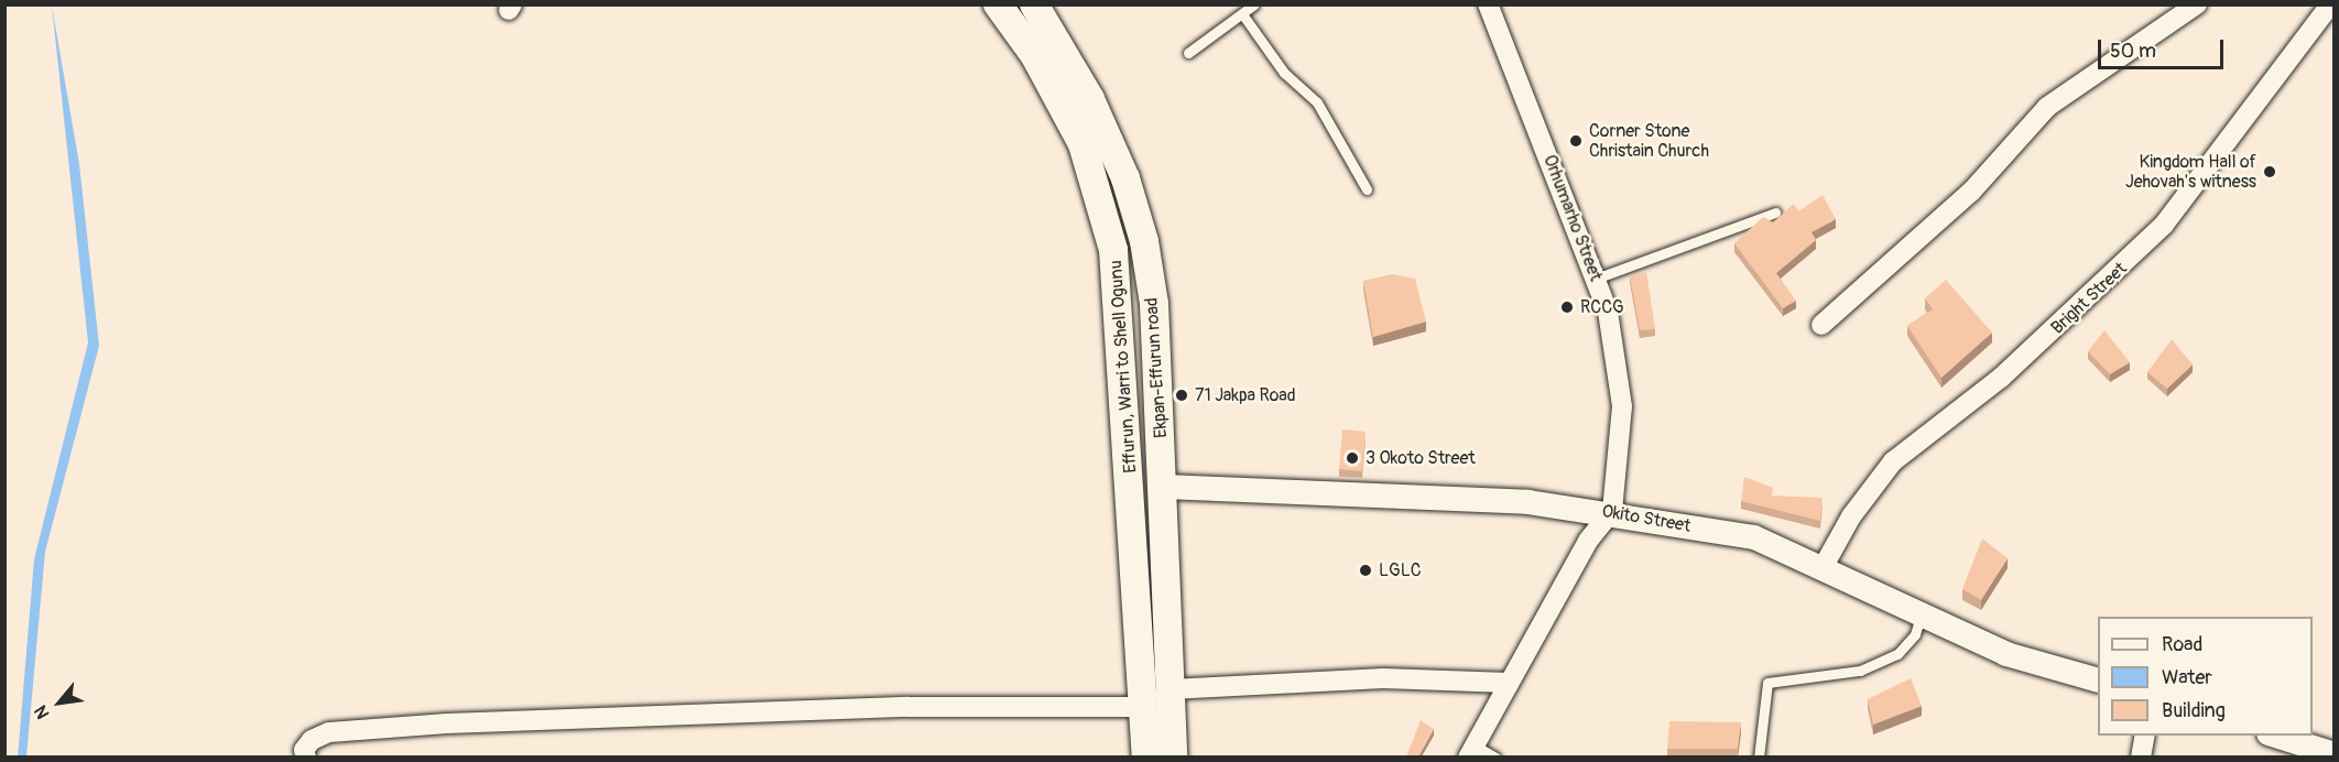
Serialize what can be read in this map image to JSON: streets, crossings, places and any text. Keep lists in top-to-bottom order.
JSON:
{
  "streets": {
    "main road": ["Effurun, Warri to Shell Ogunu", "Ekpan-Effurun road"],
    "street": ["Orhumarho Street", "Bright Street", "Okito Street"]
  },
  "crossings": [
    ["Orhumarho Street", "Okito Street"],
    ["Bright Street", "Okito Street"],
    ["Ekpan-Effurun road", "Okito Street"]
  ],
  "places": [
    "Corner Stone Christain Church",
    "Kingdom Hall of Jehovah's witness",
    "RCCG",
    "71 Jakpa Road",
    "3 Okoto Street",
    "LGLC"
  ],
  "legend": ["Road", "Water", "Building"],
  "scale_bar": "50 m",
  "north": "bottom left"
}
